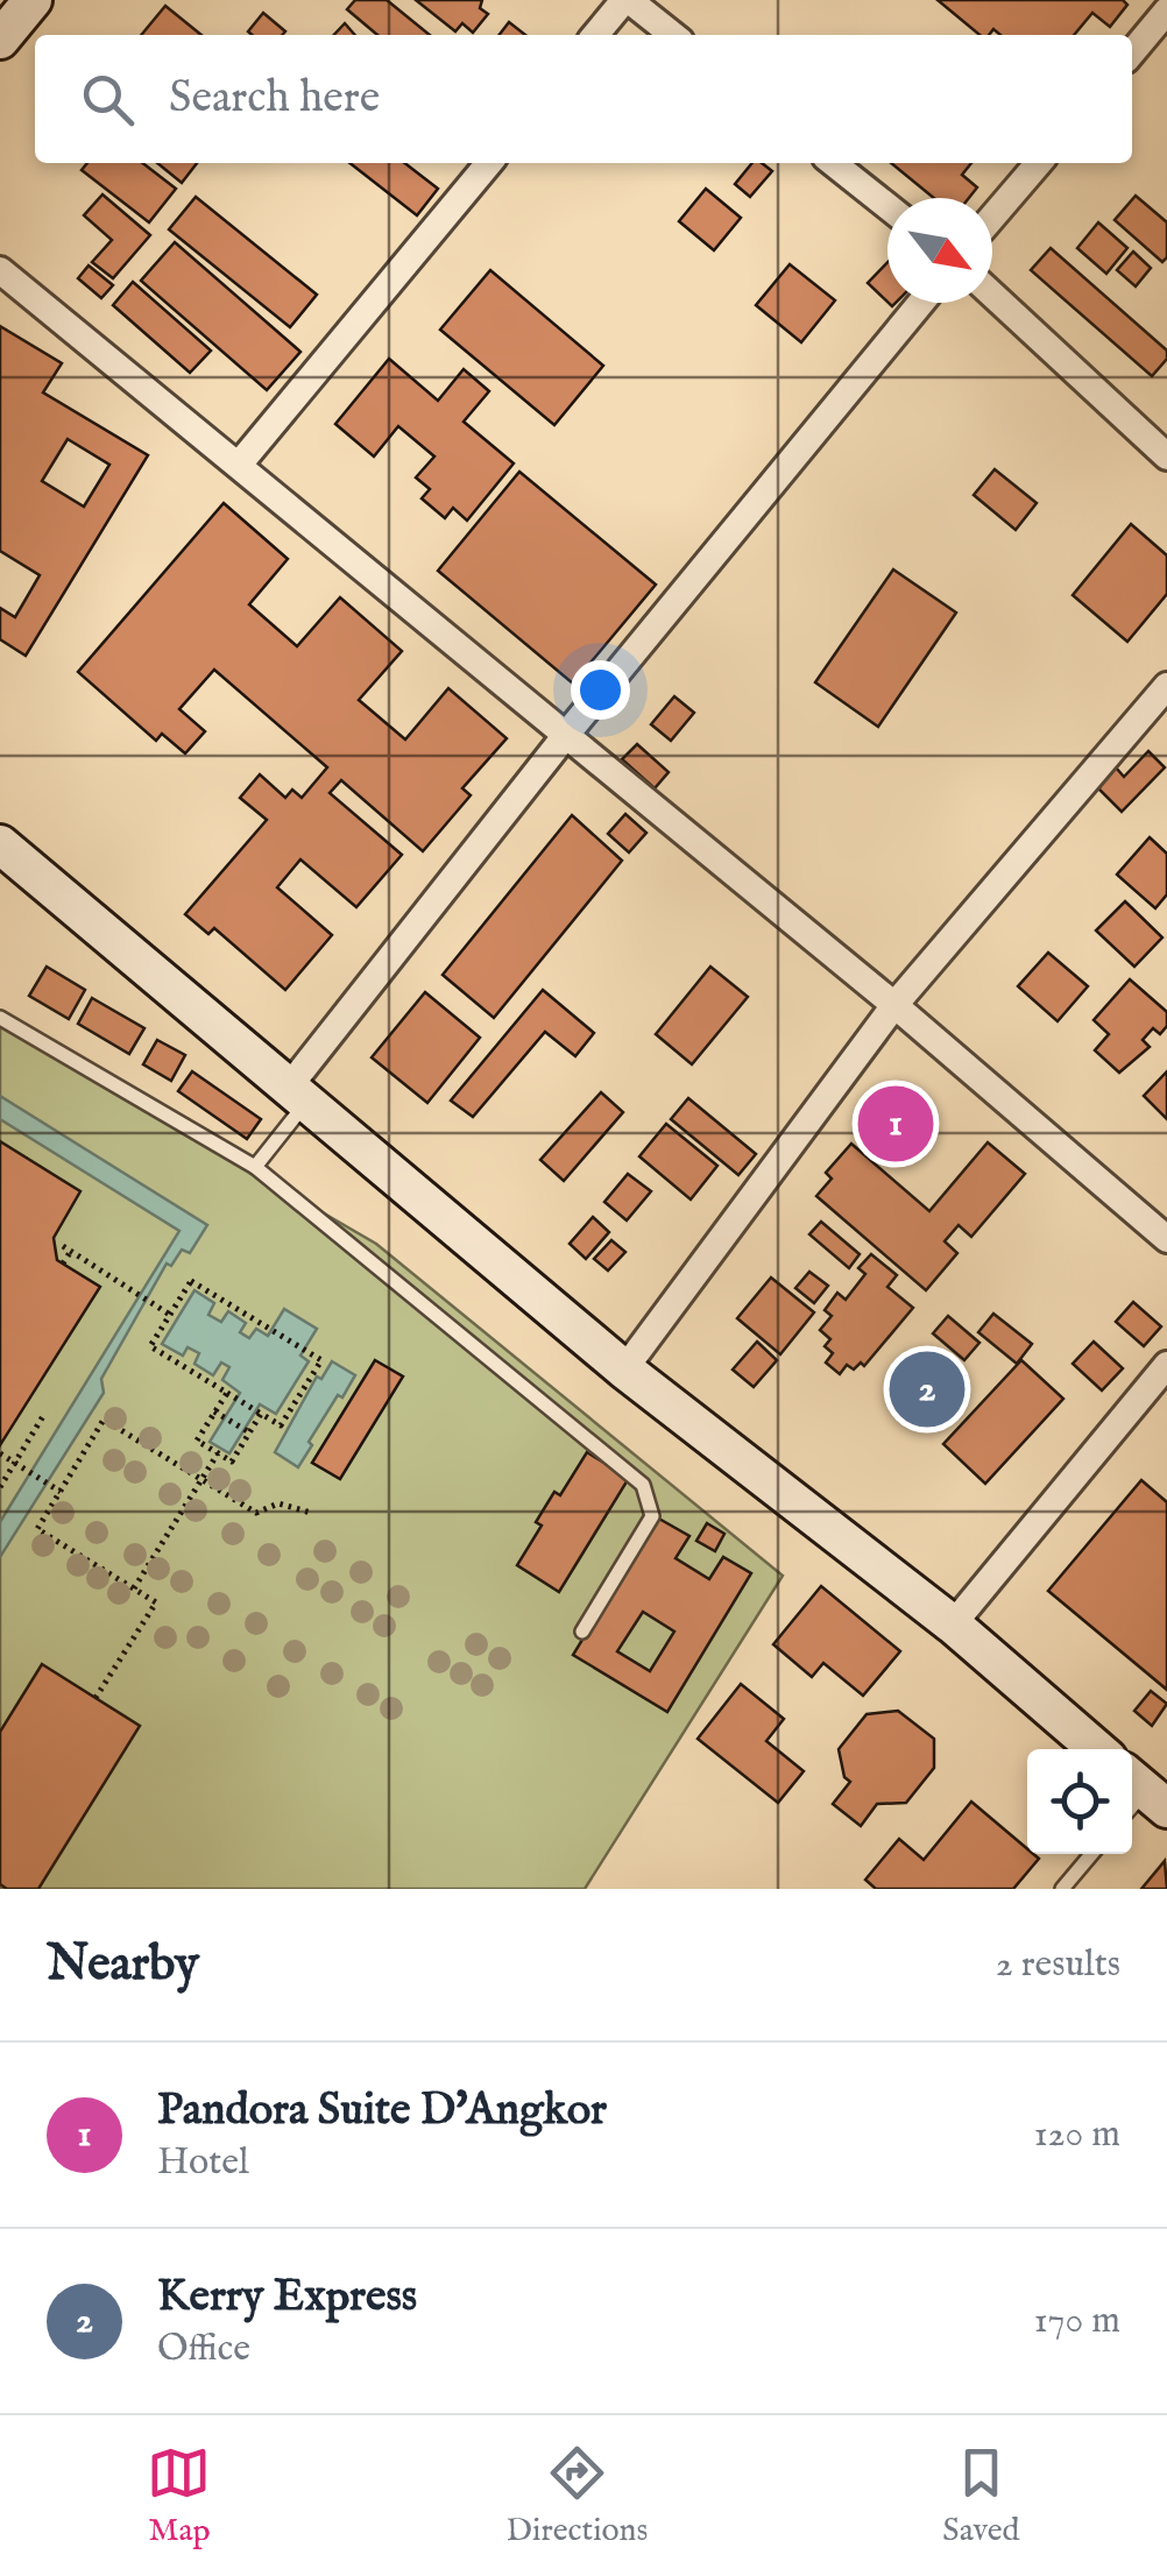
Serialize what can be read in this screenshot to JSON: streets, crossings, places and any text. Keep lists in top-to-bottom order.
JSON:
{
  "north": "bottom right",
  "page": {
    "search": "Search here",
    "pins": ["1", "2"],
    "heading": ["Nearby", "2 results"],
    "list": [
      {
        "mark": "1",
        "name": "Pandora Suite D'Angkor",
        "note": "Hotel",
        "value": "120 m"
      },
      {
        "mark": "2",
        "name": "Kerry Express",
        "note": "Office",
        "value": "170 m"
      }
    ],
    "nav": ["Map", "Directions", "Saved"]
  }
}
